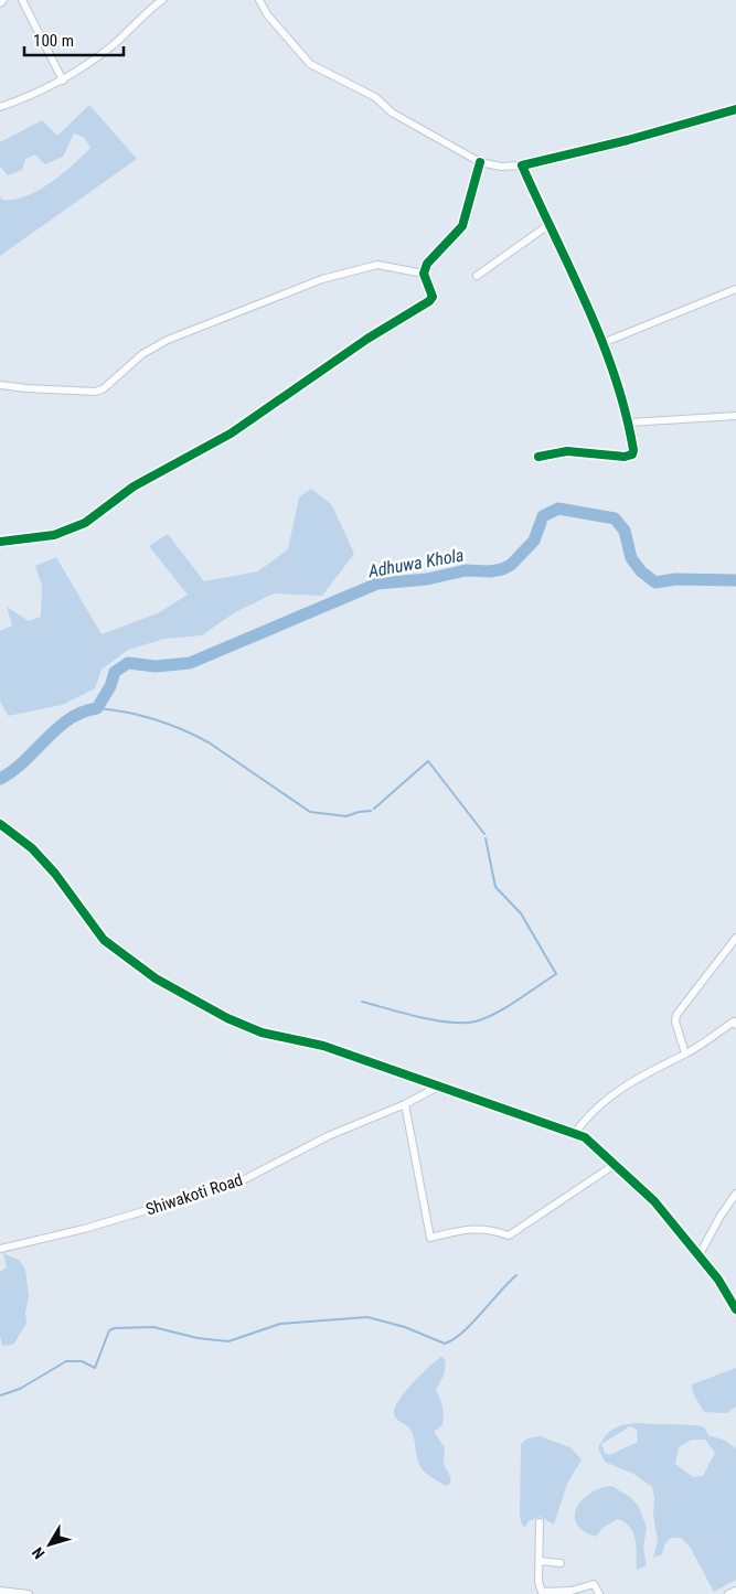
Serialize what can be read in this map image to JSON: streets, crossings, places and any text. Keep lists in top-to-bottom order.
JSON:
{
  "streets": {
    "street": ["Shiwakoti Road"]
  },
  "water": ["Adhuwa Khola"],
  "scale_bar": "100 m",
  "north": "bottom left"
}
